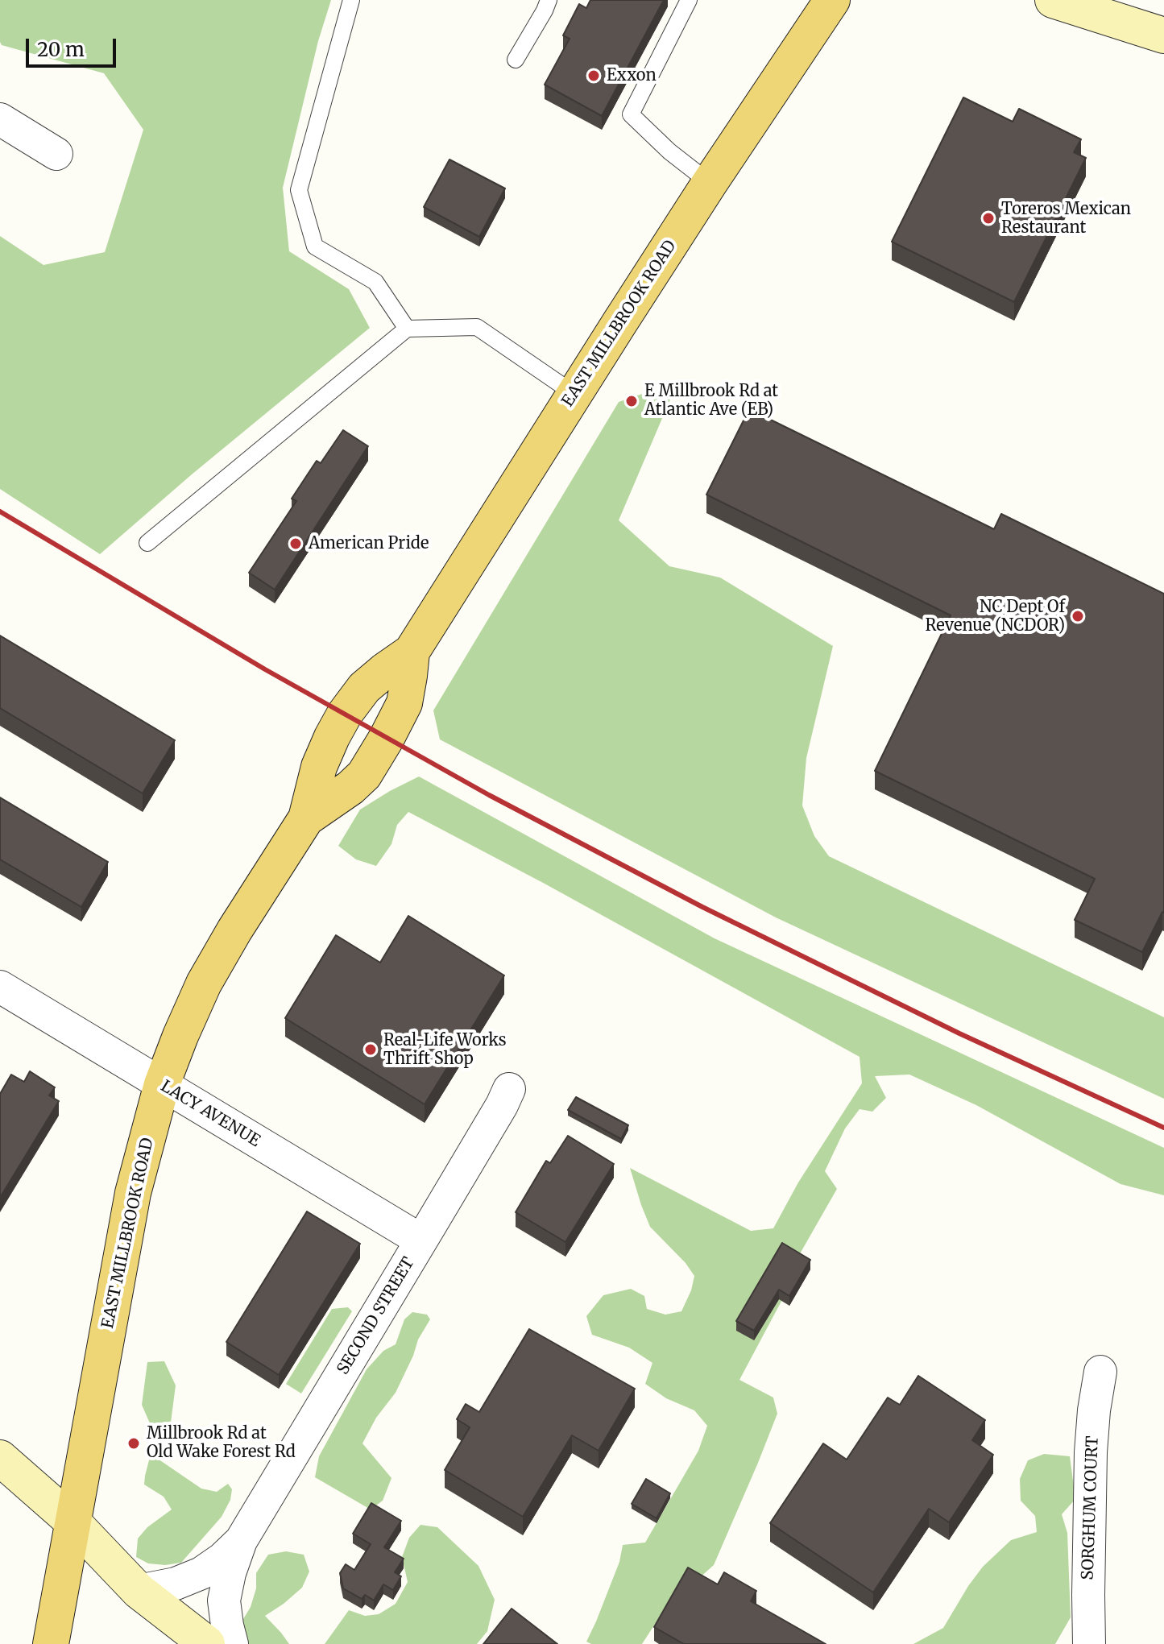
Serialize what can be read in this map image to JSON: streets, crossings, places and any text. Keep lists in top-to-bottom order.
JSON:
{
  "streets": {
    "main road": ["EAST MILLBROOK ROAD"],
    "street": ["LACY AVENUE", "SECOND STREET", "SORGHUM COURT"]
  },
  "crossings": [
    ["EAST MILLBROOK ROAD", "LACY AVENUE"],
    ["LACY AVENUE", "SECOND STREET"]
  ],
  "places": [
    "Exxon",
    "Toreros Mexican Restaurant",
    "E Millbrook Rd at Atlantic Ave (EB)",
    "American Pride",
    "NC Dept Of Revenue (NCDOR)",
    "Real-Life Works Thrift Shop",
    "Millbrook Rd at Old Wake Forest Rd"
  ],
  "scale_bar": "20 m"
}
